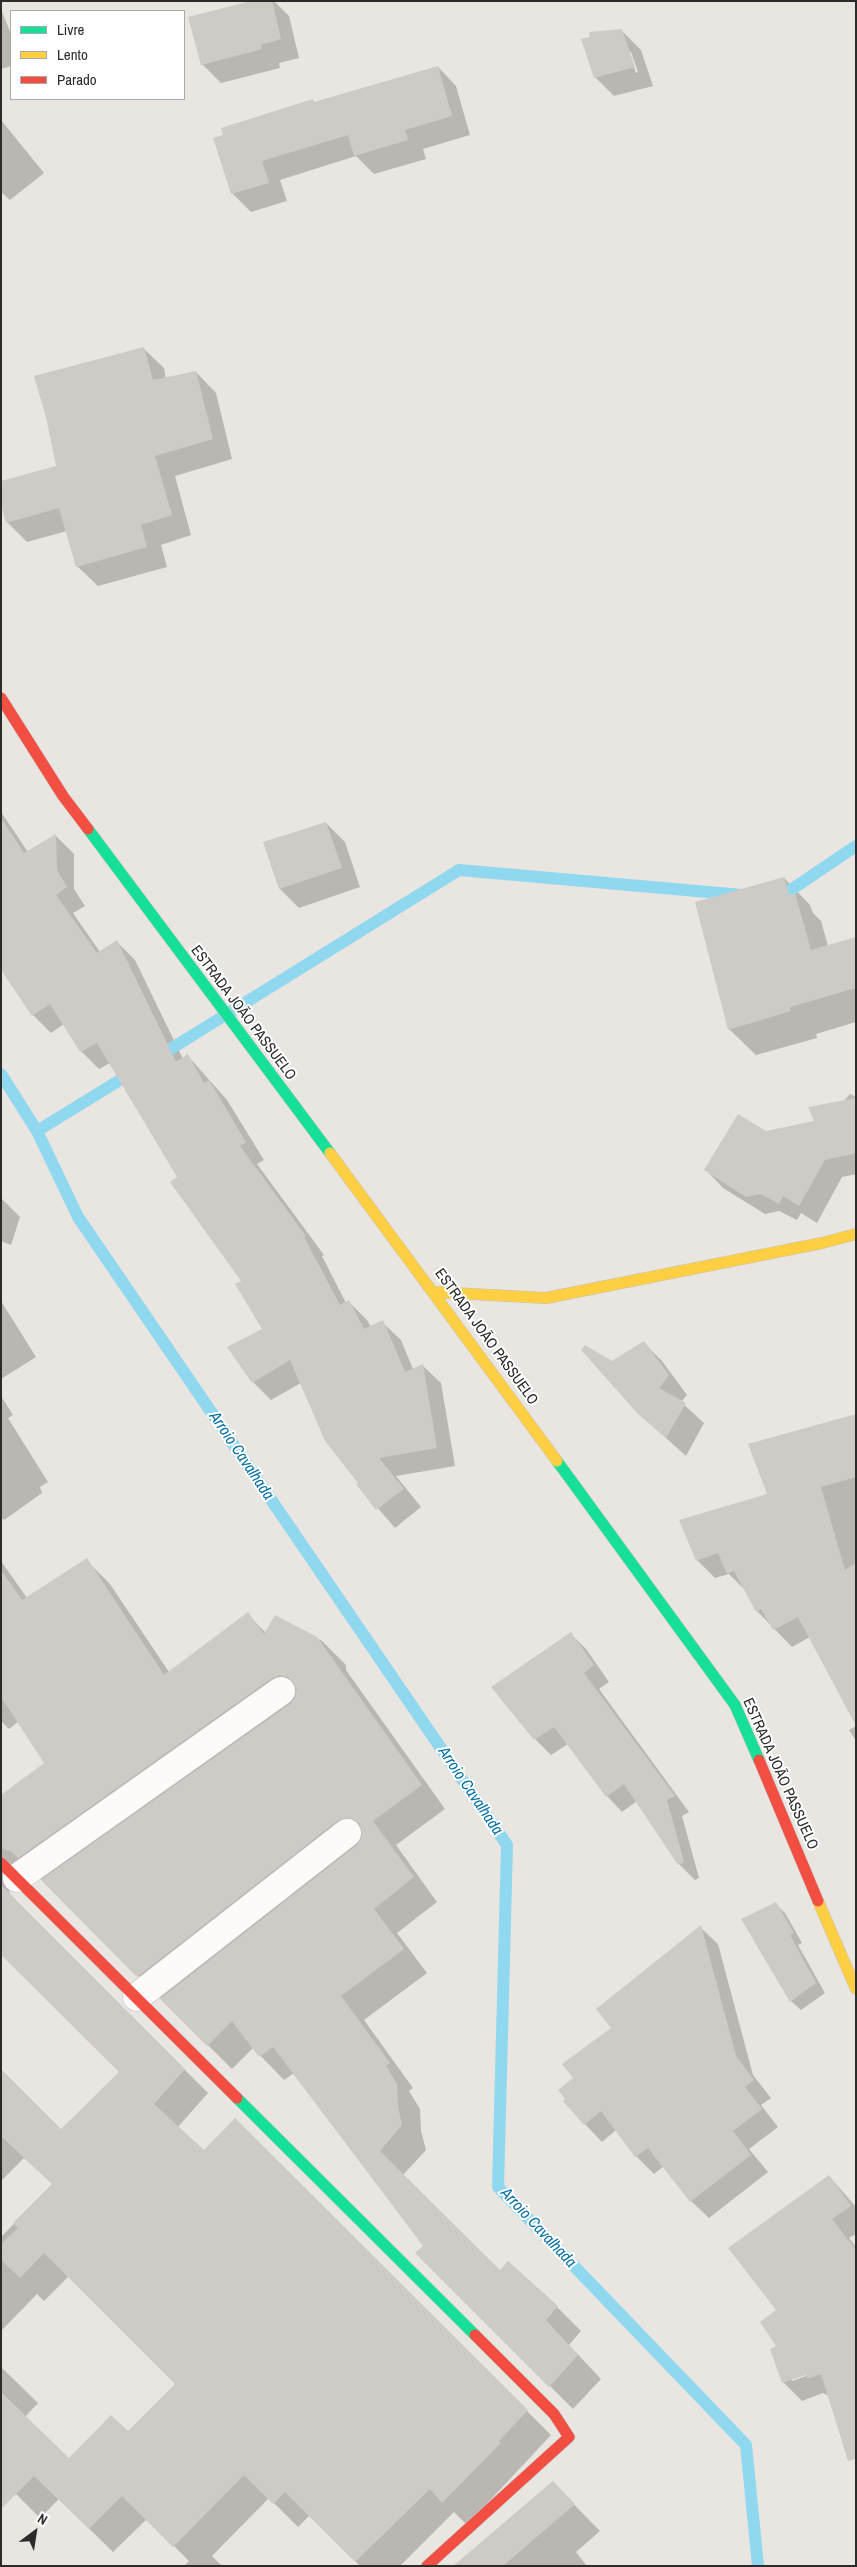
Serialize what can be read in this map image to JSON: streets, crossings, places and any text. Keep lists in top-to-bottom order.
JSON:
{
  "streets": {
    "street": ["ESTRADA JOÃO PASSUELO"]
  },
  "water": ["Arroio Cavalhada"],
  "legend": ["Livre", "Lento", "Parado"],
  "north": "top right"
}
